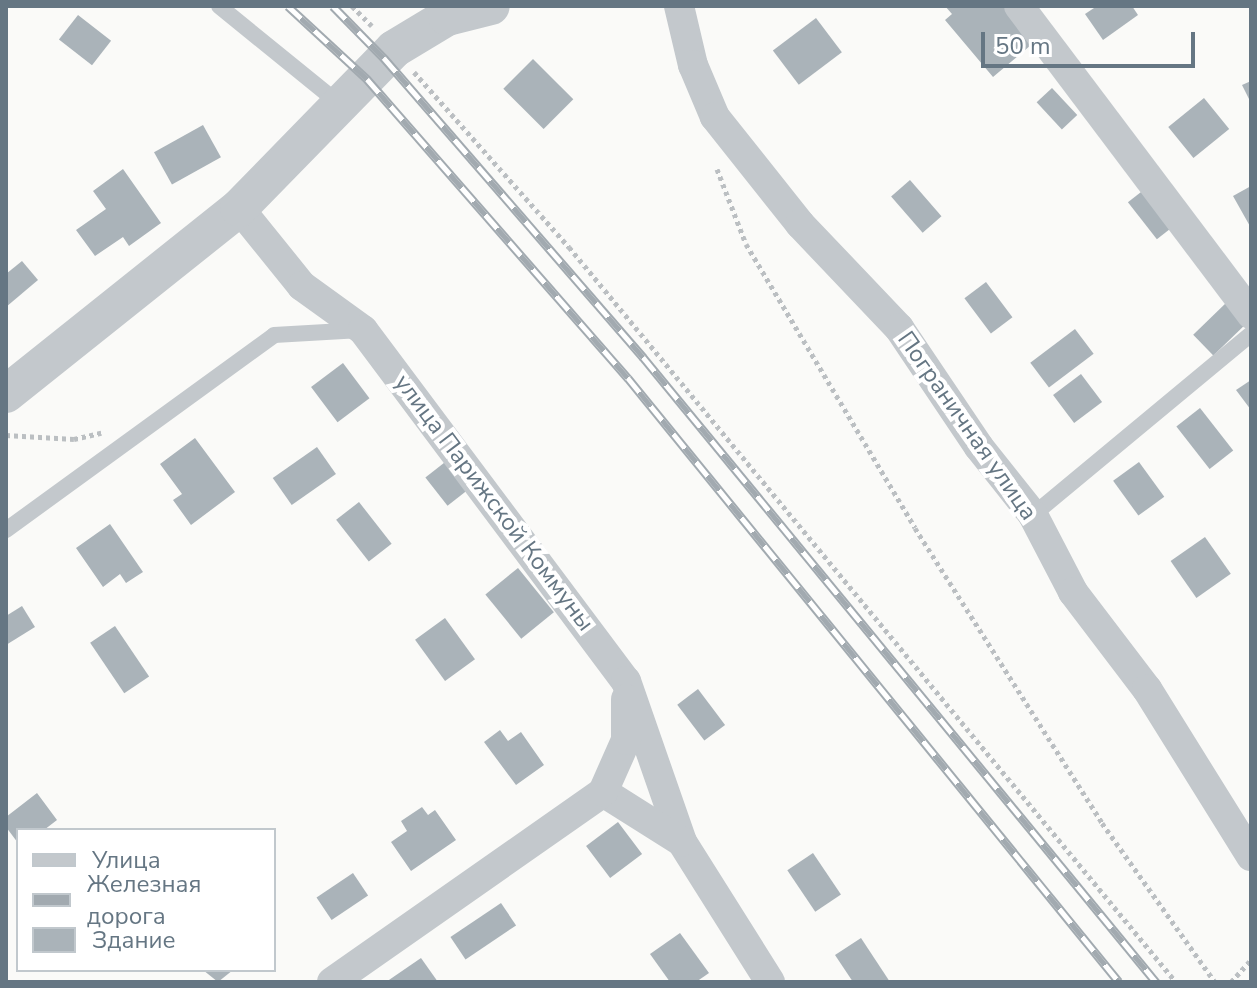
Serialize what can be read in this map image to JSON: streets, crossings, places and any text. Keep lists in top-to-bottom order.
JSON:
{
  "streets": {
    "street": ["Пограничная улица", "улица Парижской Коммуны"]
  },
  "legend": ["Улица", "Железная дорога", "Здание"],
  "scale_bar": "50 m"
}
